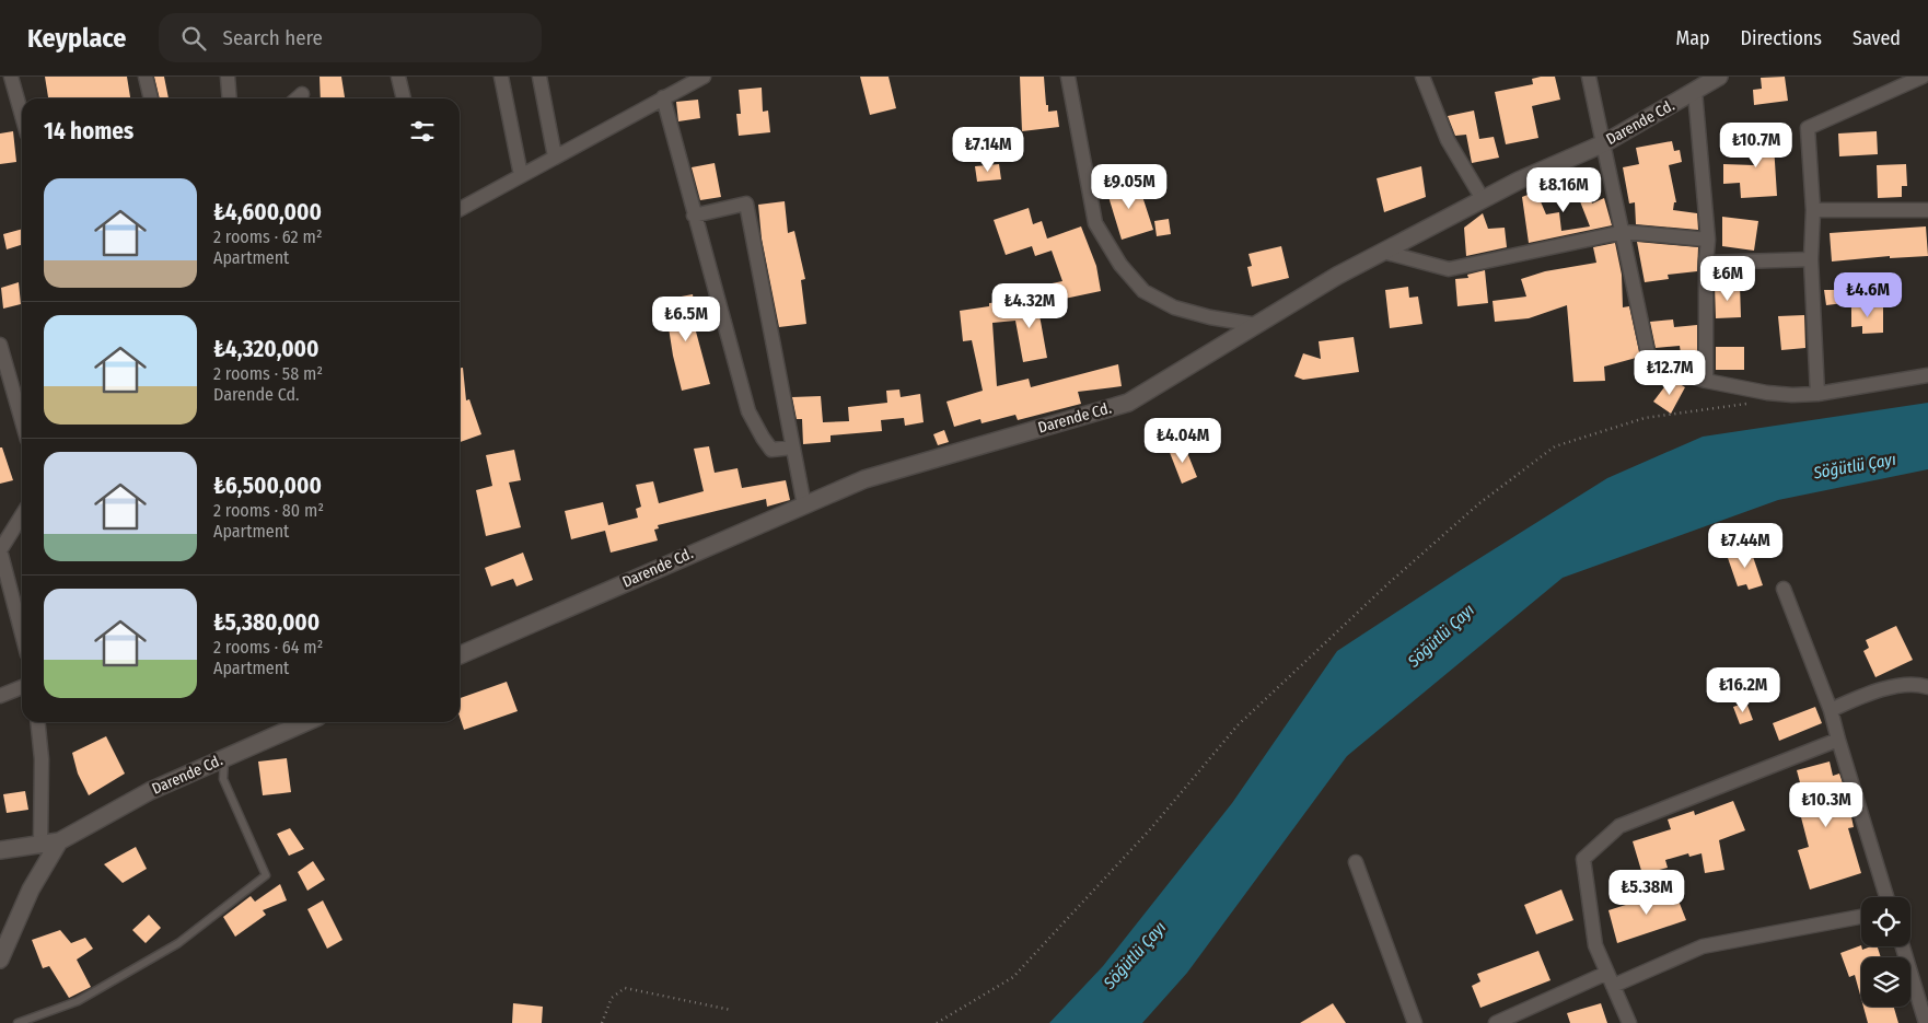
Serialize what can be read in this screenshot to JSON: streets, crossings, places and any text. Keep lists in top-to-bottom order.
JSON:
{
  "streets": {
    "street": ["Darende Cd."]
  },
  "water": ["Söğütlü Çayı"],
  "page": {
    "header": "Keyplace",
    "search": "Search here",
    "nav": ["Map", "Directions", "Saved"],
    "heading": "14 homes",
    "price": [
      "₺10.7M",
      "₺7.14M",
      "₺9.05M",
      "₺8.16M",
      "₺6M",
      "₺4.6M",
      "₺4.32M",
      "₺6.5M",
      "₺12.7M",
      "₺4.04M",
      "₺7.44M",
      "₺16.2M",
      "₺10.3M",
      "₺5.38M"
    ],
    "list": [
      {
        "name": "₺4,600,000",
        "note": "2 rooms · 62 m² · Apartment"
      },
      {
        "name": "₺4,320,000",
        "note": "2 rooms · 58 m² · Darende Cd."
      },
      {
        "name": "₺6,500,000",
        "note": "2 rooms · 80 m² · Apartment"
      },
      {
        "name": "₺5,380,000",
        "note": "2 rooms · 64 m² · Apartment"
      }
    ]
  }
}
